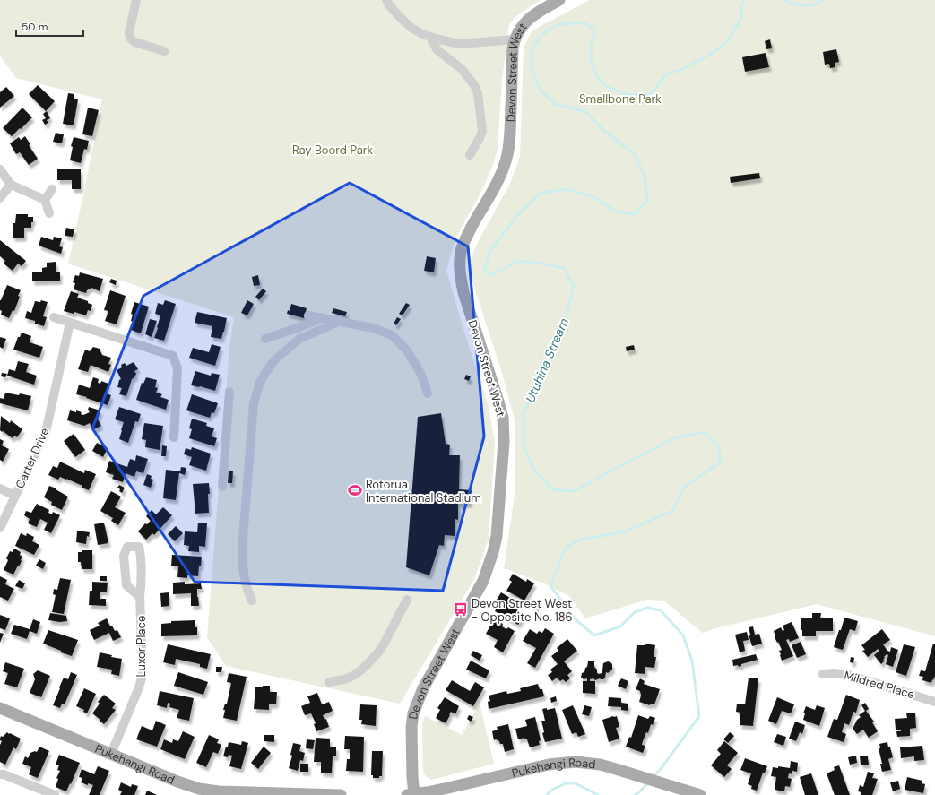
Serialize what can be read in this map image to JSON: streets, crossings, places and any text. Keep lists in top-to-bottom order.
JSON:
{
  "streets": {
    "main road": ["Devon Street West", "Pukehangi Road"],
    "street": ["Carter Drive", "Luxor Place", "Mildred Place"]
  },
  "crossings": [
    ["Devon Street West", "Pukehangi Road"],
    ["Luxor Place", "Pukehangi Road"]
  ],
  "water": ["Utuhina Stream"],
  "parks": ["Smallbone Park", "Ray Boord Park"],
  "places": {
    "sports": ["Rotorua International Stadium"],
    "bus stop": ["Devon Street West - Opposite No. 186"]
  },
  "scale_bar": "50 m"
}
